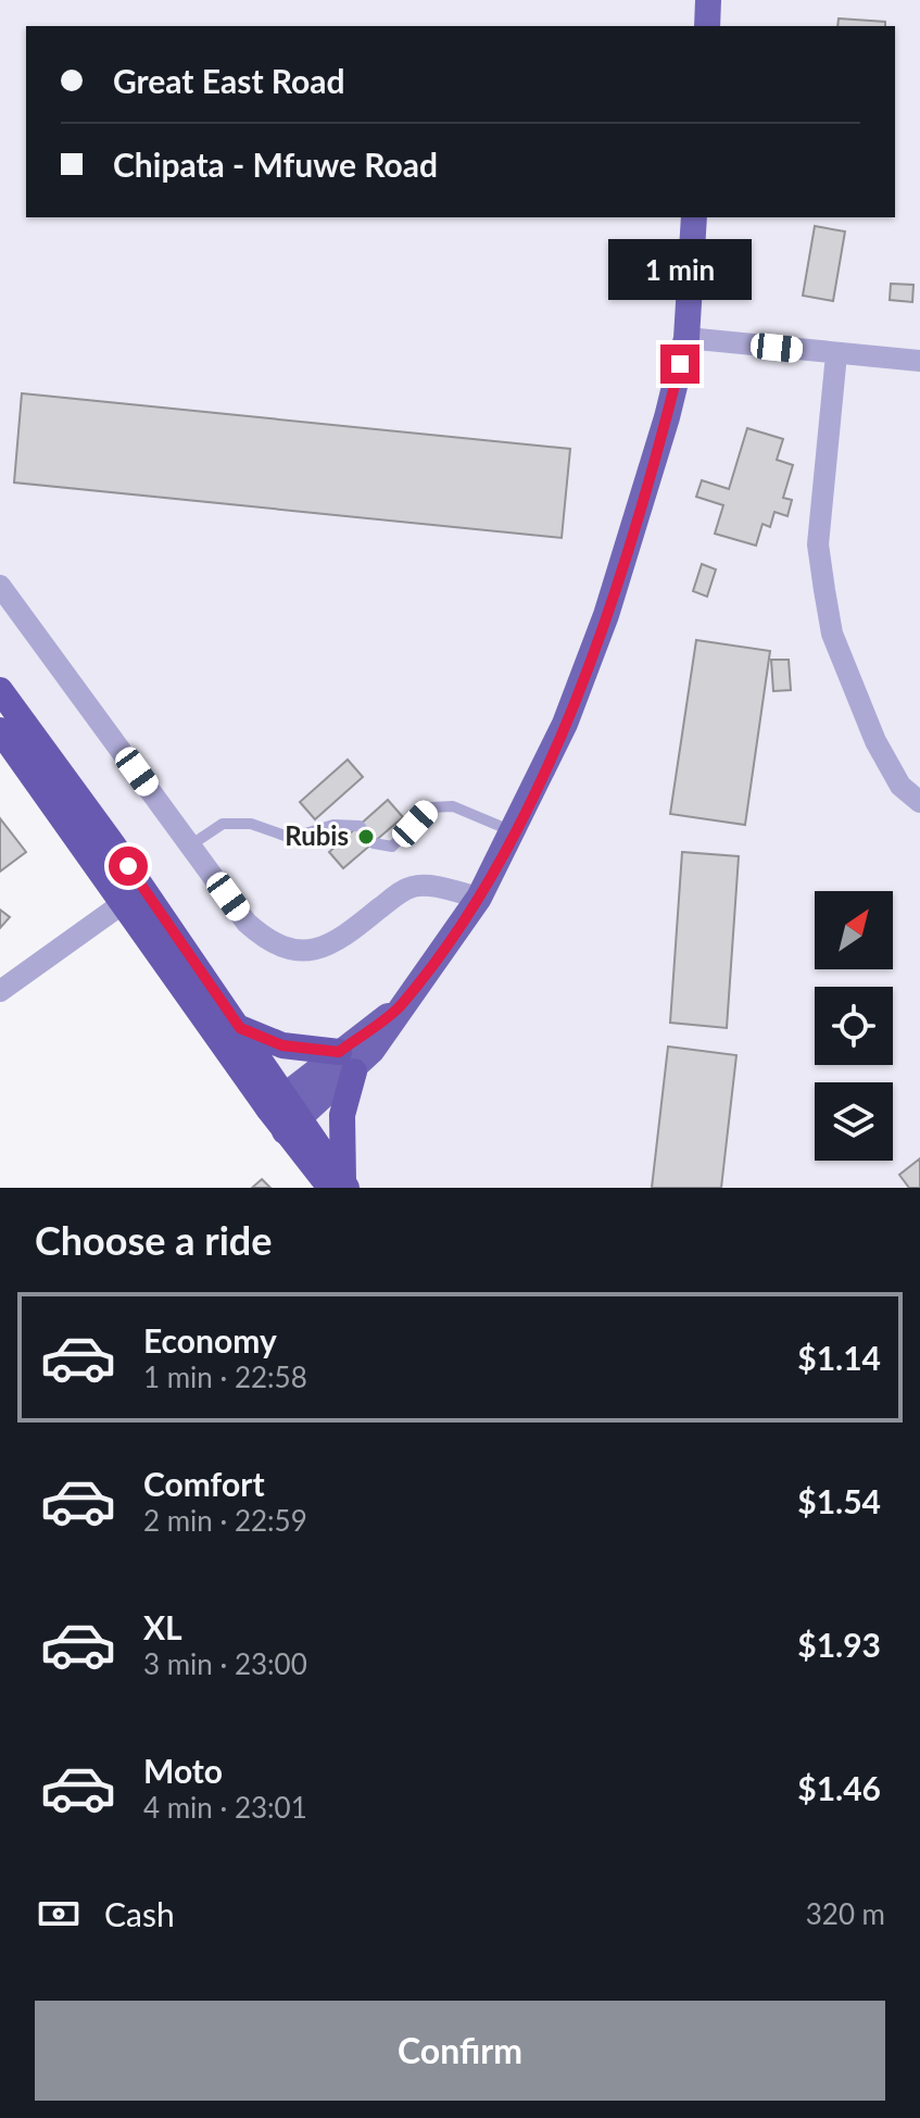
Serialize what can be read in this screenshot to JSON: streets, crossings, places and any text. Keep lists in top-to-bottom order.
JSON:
{
  "places": ["Rubis"],
  "north": "top right",
  "page": {
    "banner": ["Great East Road", "Chipata - Mfuwe Road"],
    "bubble": "1 min",
    "heading": "Choose a ride",
    "list": [
      {
        "name": "Economy",
        "note": "1 min · 22:58",
        "value": "$1.14"
      },
      {
        "name": "Comfort",
        "note": "2 min · 22:59",
        "value": "$1.54"
      },
      {
        "name": "XL",
        "note": "3 min · 23:00",
        "value": "$1.93"
      },
      {
        "name": "Moto",
        "note": "4 min · 23:01",
        "value": "$1.46"
      }
    ],
    "pay": ["Cash", "320 m"],
    "buttons": "Confirm"
  }
}
